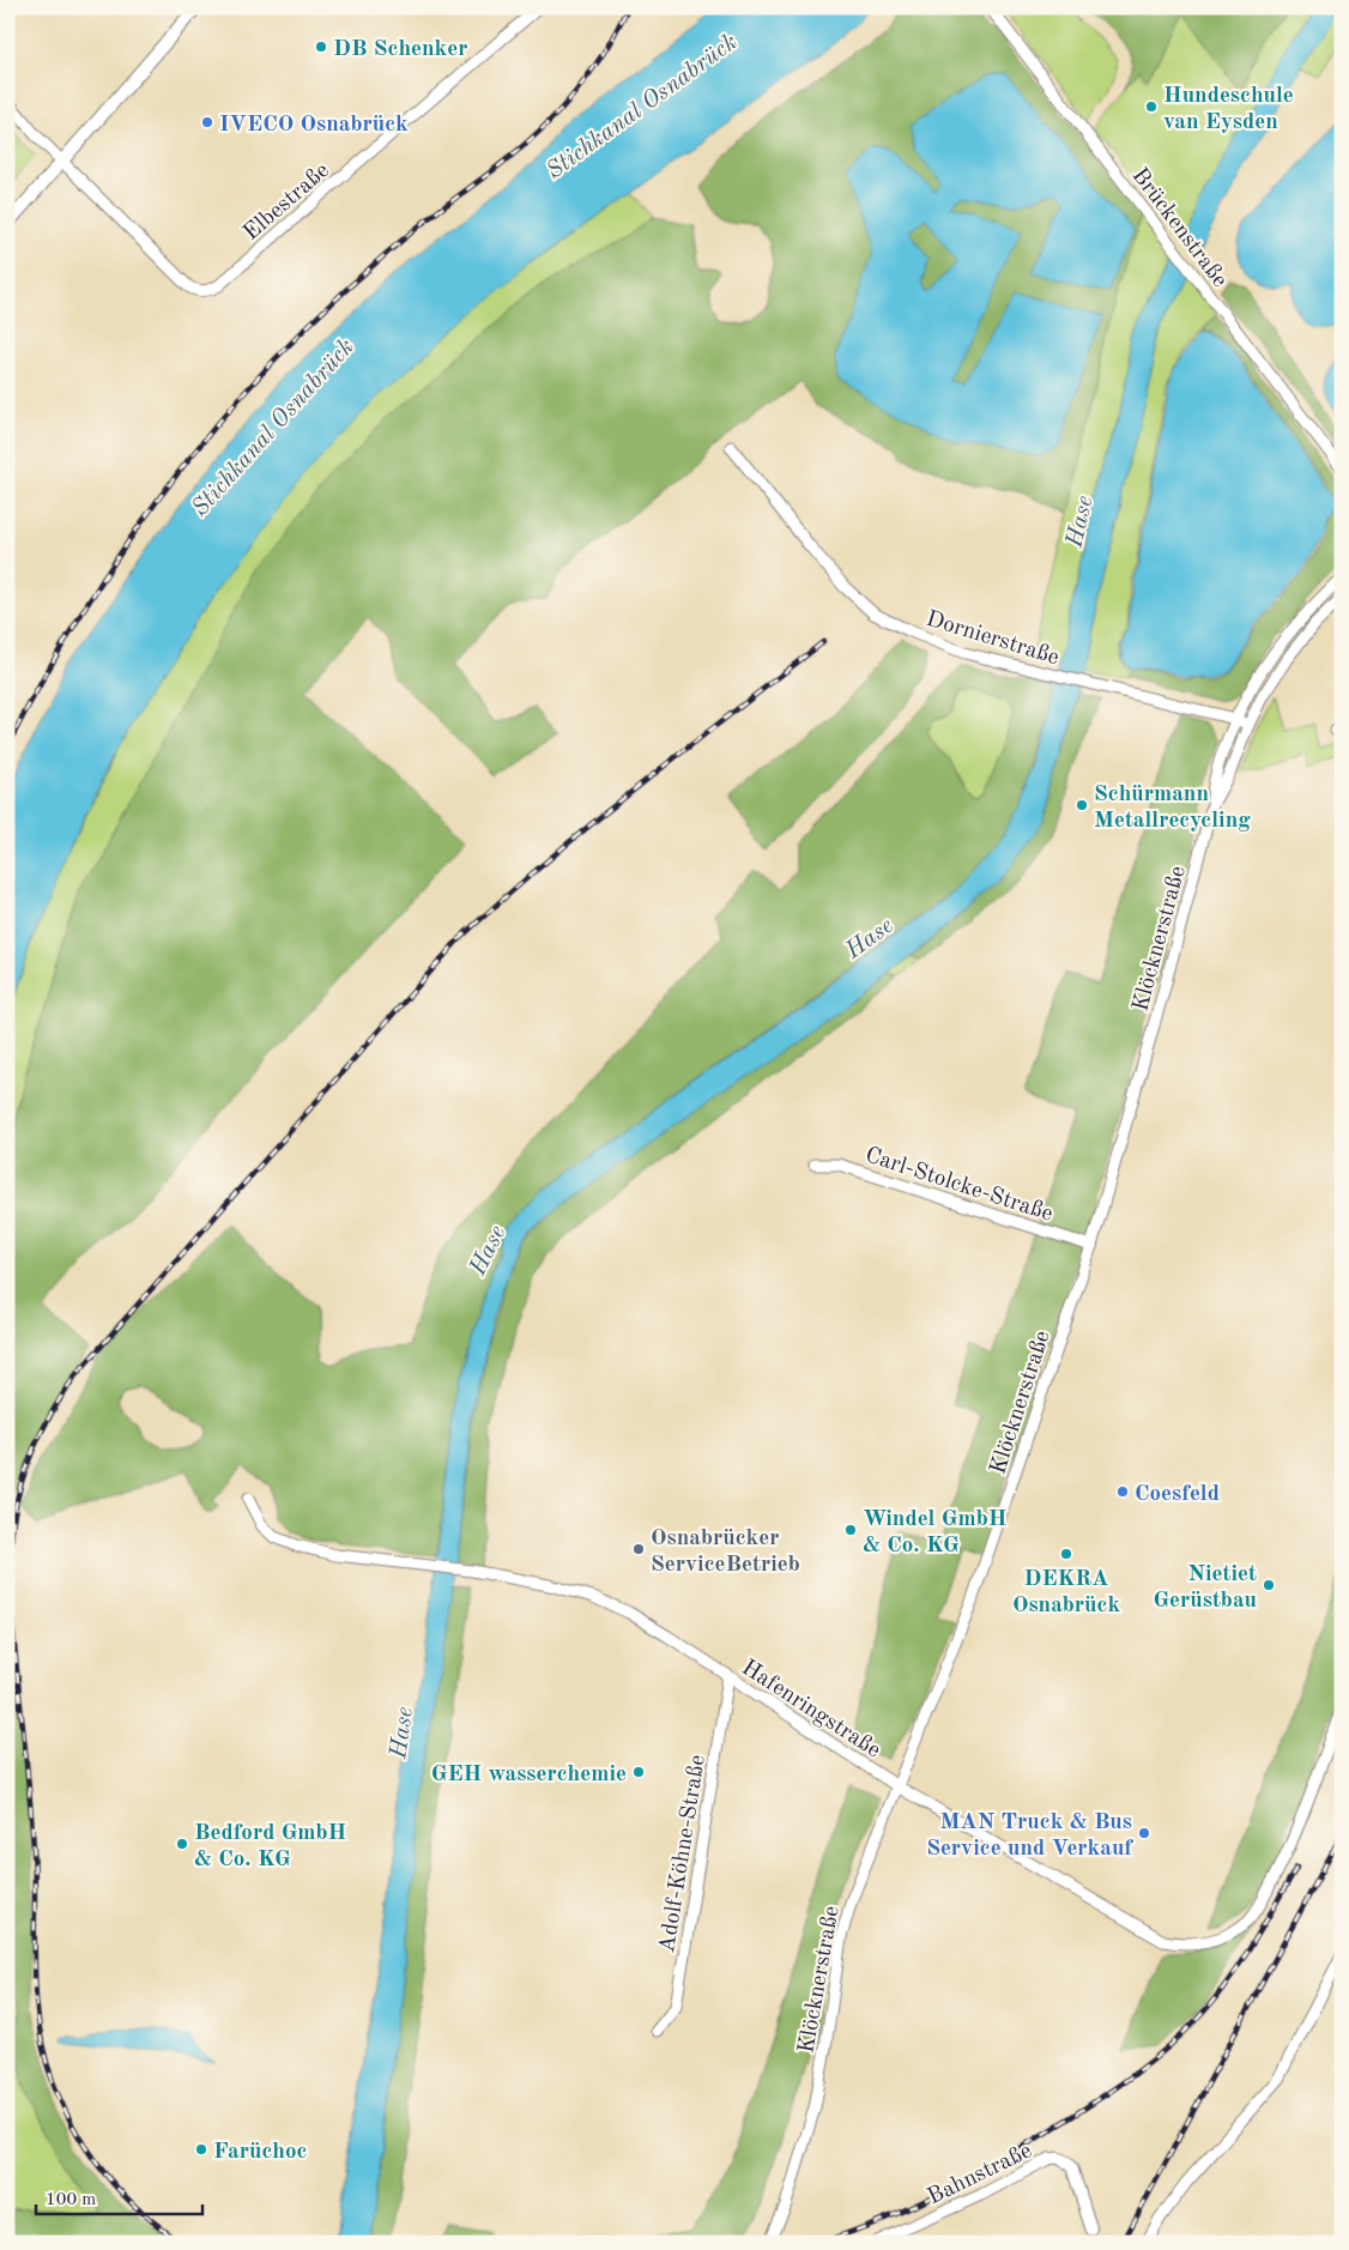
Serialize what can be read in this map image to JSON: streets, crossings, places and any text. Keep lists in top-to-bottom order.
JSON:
{
  "streets": {
    "street": [
      "Elbestraße",
      "Brückenstraße",
      "Dornierstraße",
      "Klöcknerstraße",
      "Carl-Stolcke-Straße",
      "Hafenringstraße",
      "Adolf-Köhne-Straße",
      "Bahnstraße"
    ]
  },
  "crossings": [
    ["Dornierstraße", "Klöcknerstraße"],
    ["Klöcknerstraße", "Carl-Stolcke-Straße"],
    ["Klöcknerstraße", "Hafenringstraße"],
    ["Hafenringstraße", "Adolf-Köhne-Straße"]
  ],
  "water": ["Stichkanal Osnabrück", "Hase"],
  "places": [
    "DB Schenker",
    "Hundeschule van Eysden",
    "IVECO Osnabrück",
    "Schürmann Metallrecycling",
    "Coesfeld",
    "Windel GmbH & Co. KG",
    "Osnabrücker ServiceBetrieb",
    "DEKRA Osnabrück",
    "Nietiet Gerüstbau",
    "GEH wasserchemie",
    "MAN Truck & Bus Service und Verkauf",
    "Bedford GmbH & Co. KG",
    "Farüchoc"
  ],
  "scale_bar": "100 m"
}
